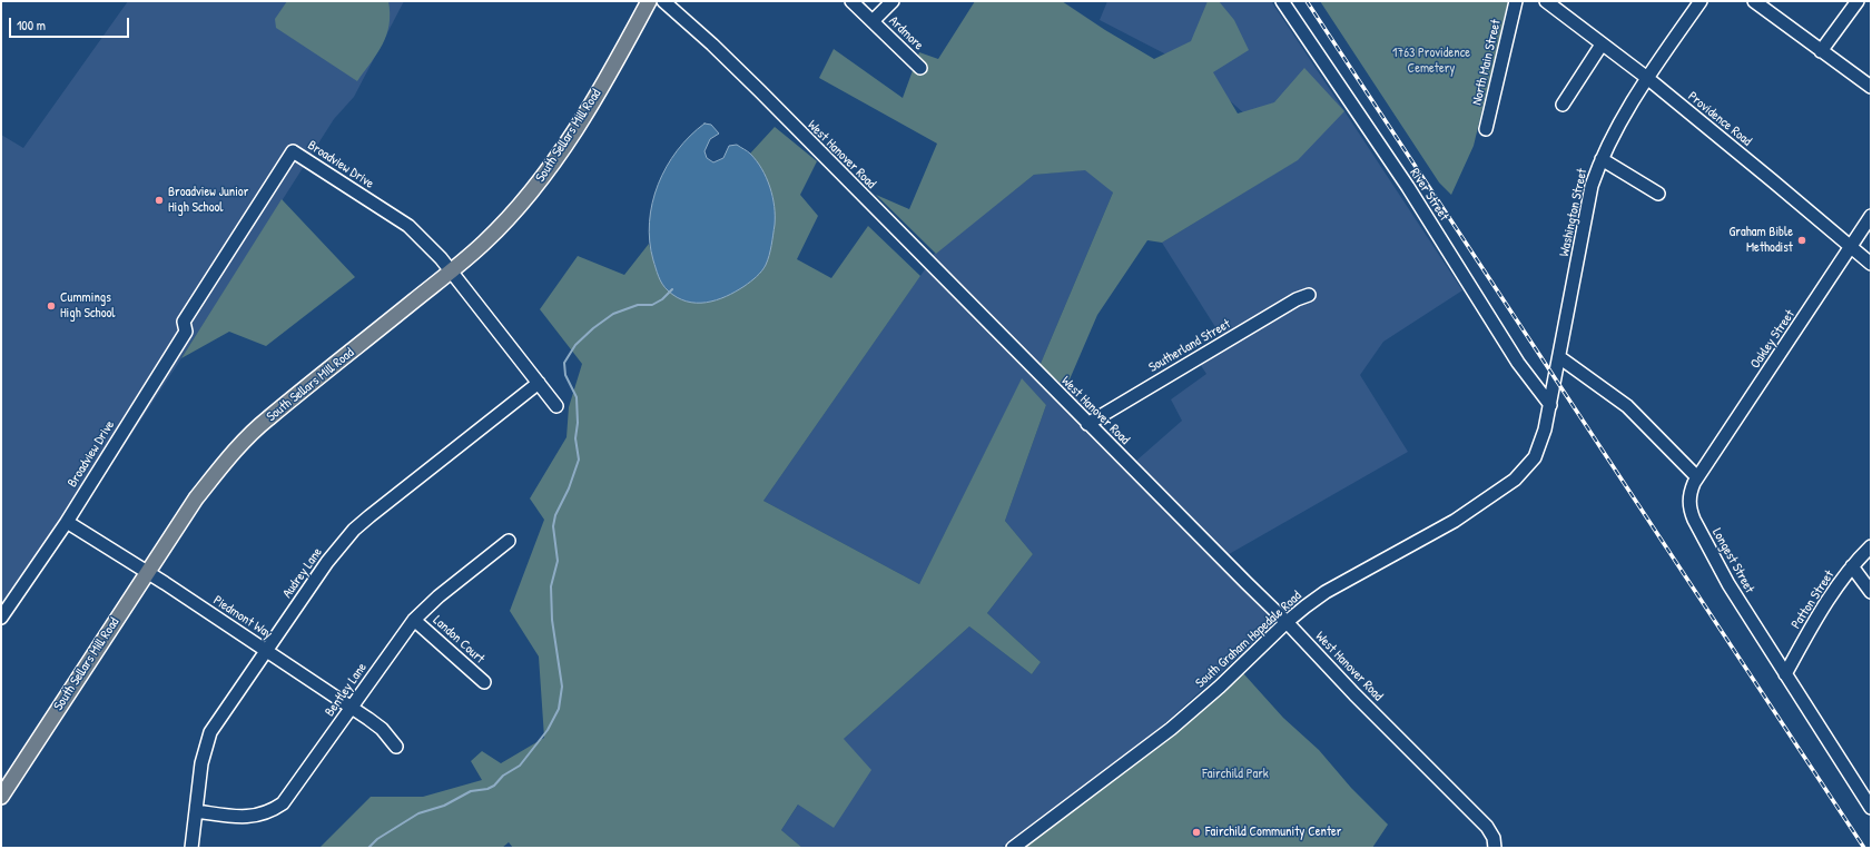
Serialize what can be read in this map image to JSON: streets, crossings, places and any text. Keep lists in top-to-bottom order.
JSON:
{
  "streets": {
    "main road": ["South Sellars Mill Road"],
    "street": [
      "Ardmore",
      "North Main Street",
      "Providence Road",
      "West Hanover Road",
      "Broadview Drive",
      "River Street",
      "Washington Street",
      "Oakley Street",
      "Southerland Street",
      "Longest Street",
      "Audrey Lane",
      "Patton Street",
      "Piedmont Way",
      "Landon Court",
      "South Graham Hopedale Road",
      "Bentley Lane"
    ]
  },
  "crossings": [
    ["Providence Road", "Washington Street"],
    ["Providence Road", "Oakley Street"],
    ["South Sellars Mill Road", "Broadview Drive"],
    ["South Sellars Mill Road", "Piedmont Way"],
    ["West Hanover Road", "Southerland Street"],
    ["West Hanover Road", "South Graham Hopedale Road"],
    ["Broadview Drive", "Audrey Lane"],
    ["Broadview Drive", "Piedmont Way"],
    ["River Street", "Washington Street"],
    ["River Street", "South Graham Hopedale Road"],
    ["Washington Street", "South Graham Hopedale Road"],
    ["Oakley Street", "Longest Street"],
    ["Longest Street", "Patton Street"],
    ["Audrey Lane", "Piedmont Way"],
    ["Audrey Lane", "Bentley Lane"],
    ["Piedmont Way", "Bentley Lane"],
    ["Landon Court", "Bentley Lane"]
  ],
  "parks": ["1763 Providence Cemetery", "Fairchild Park"],
  "places": [
    "Broadview Junior High School",
    "Graham Bible Methodist",
    "Cummings High School",
    "Fairchild Community Center"
  ],
  "scale_bar": "100 m"
}
